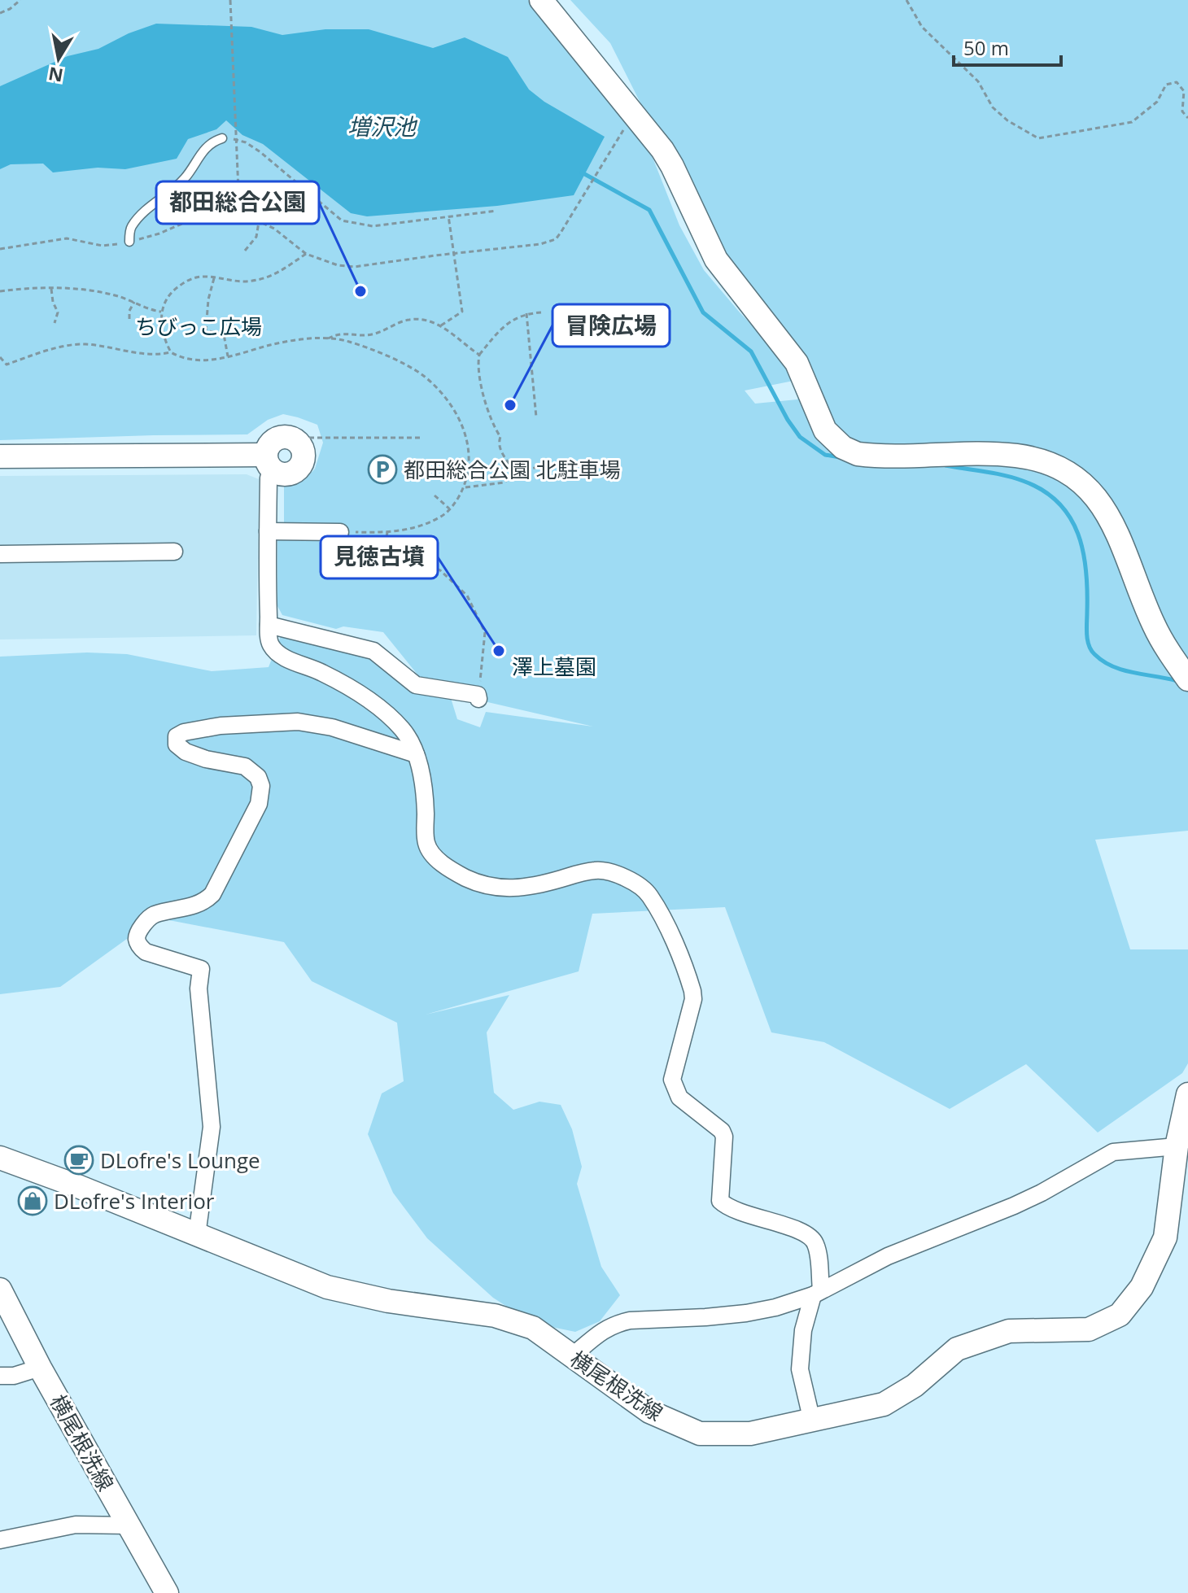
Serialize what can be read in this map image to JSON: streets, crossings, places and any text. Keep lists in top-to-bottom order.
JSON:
{
  "streets": {
    "main road": ["横尾根洗線"]
  },
  "water": ["増沢池"],
  "parks": ["ちびっこ広場", "澤上墓園"],
  "places": {
    "other": ["都田総合公園", "冒険広場", "見徳古墳"],
    "parking": ["都田総合公園 北駐車場"],
    "cafe": ["DLofre's Lounge"],
    "shop": ["DLofre's Interior"]
  },
  "scale_bar": "50 m",
  "north": "bottom"
}
